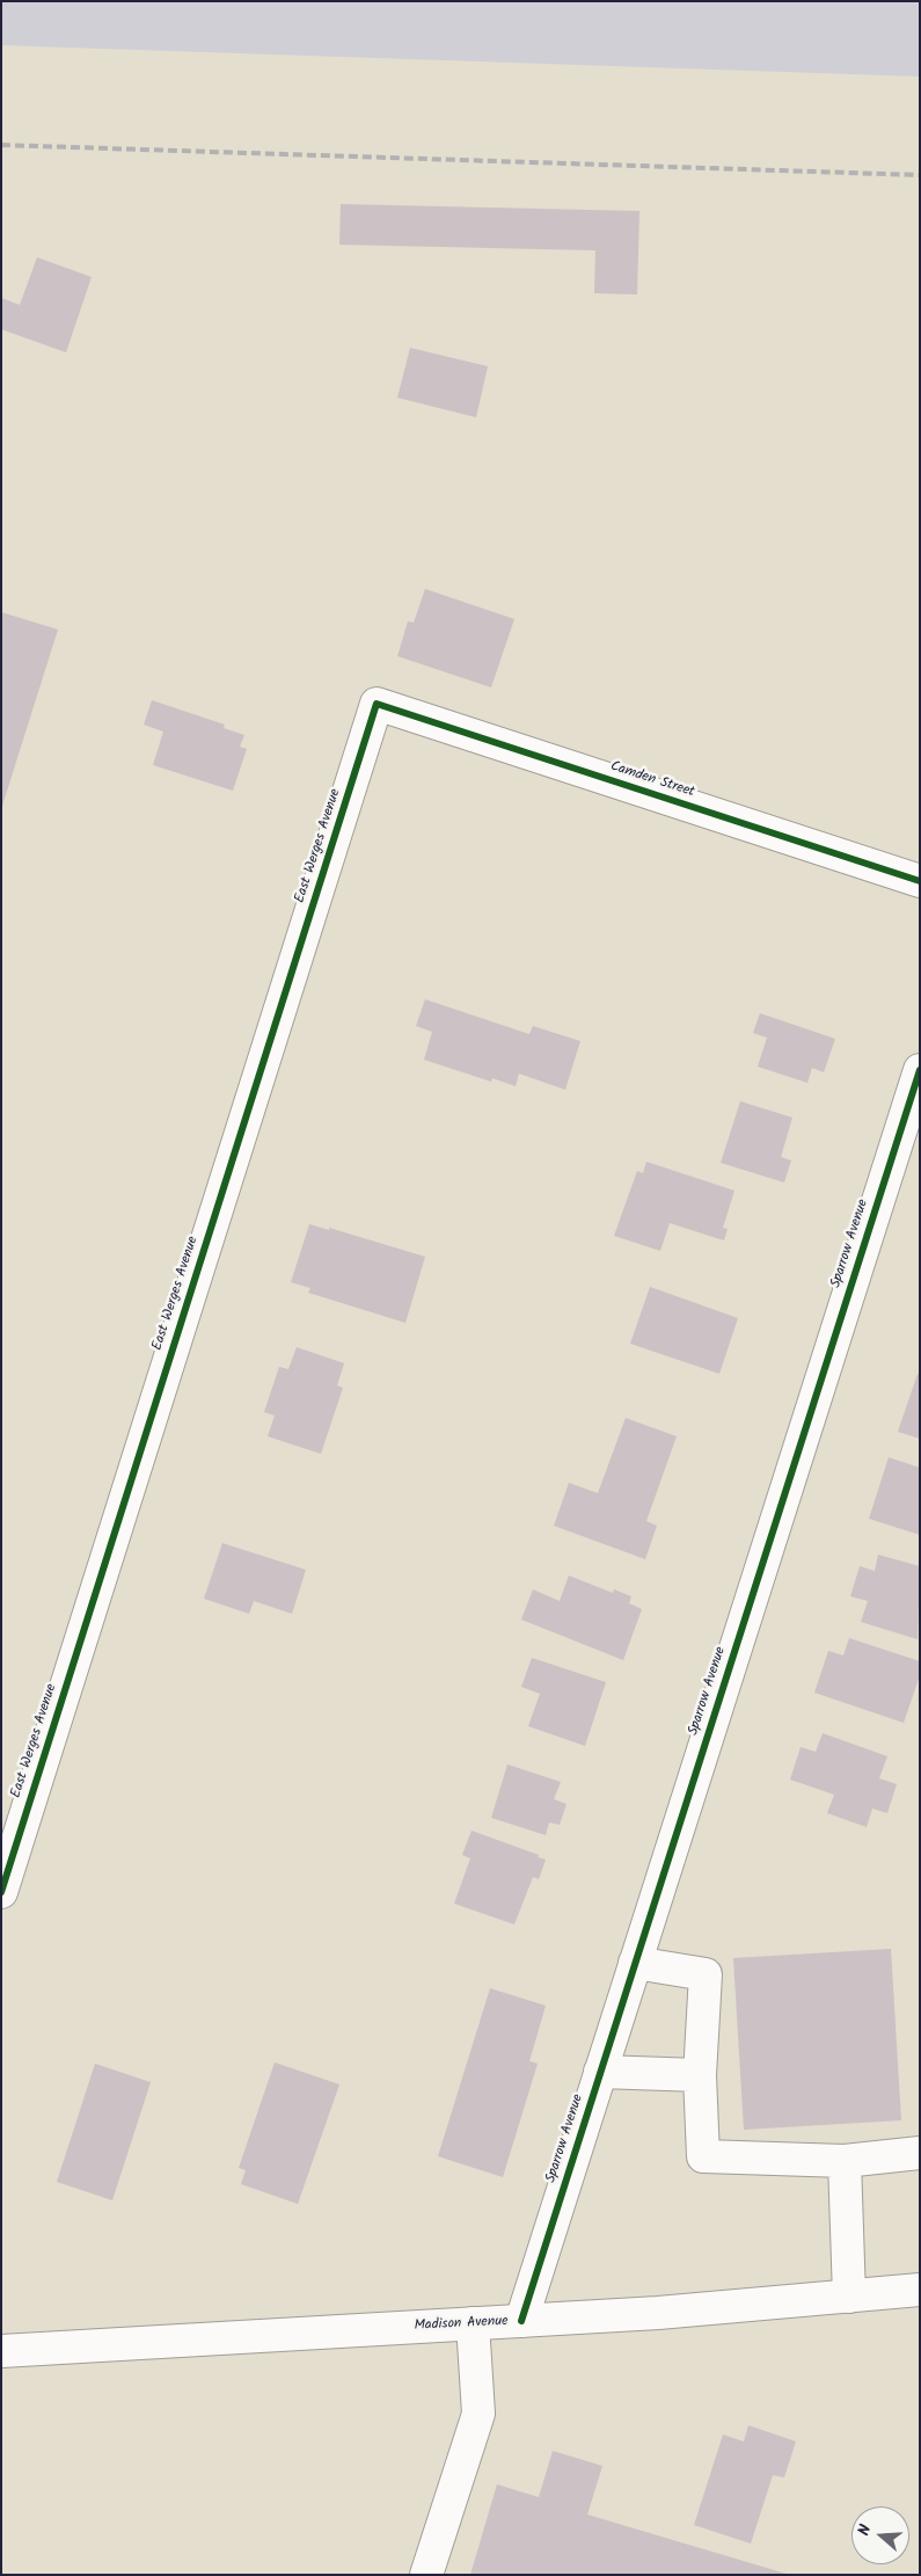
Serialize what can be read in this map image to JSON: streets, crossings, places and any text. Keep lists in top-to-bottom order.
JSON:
{
  "streets": {
    "street": [
      "Camden Street",
      "East Werges Avenue",
      "Sparrow Avenue",
      "Madison Avenue"
    ]
  },
  "crossings": [
    ["Camden Street", "East Werges Avenue"],
    ["Sparrow Avenue", "Madison Avenue"]
  ],
  "north": "left"
}
